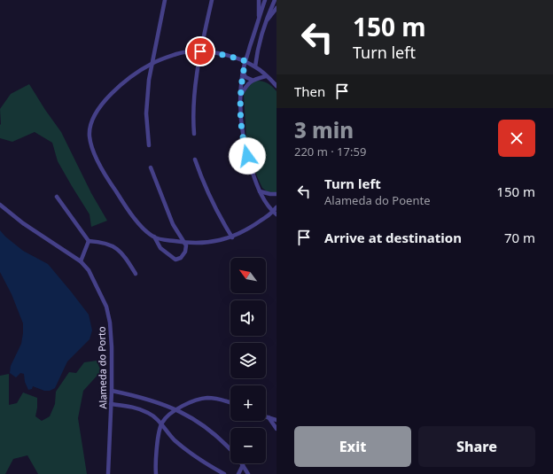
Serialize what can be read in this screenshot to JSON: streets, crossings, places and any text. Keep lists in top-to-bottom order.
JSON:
{
  "streets": {
    "street": ["Alameda do Porto"]
  },
  "north": "top left",
  "page": {
    "turn": ["150 m", "Turn left"],
    "then": "Then",
    "heading": ["3 min", "220 m · 17:59"],
    "list": [
      {
        "name": "Turn left",
        "note": "Alameda do Poente",
        "value": "150 m"
      },
      {
        "name": "Arrive at destination",
        "value": "70 m"
      }
    ],
    "map_buttons": ["+", "−"],
    "buttons": ["Exit", "Share"]
  }
}
